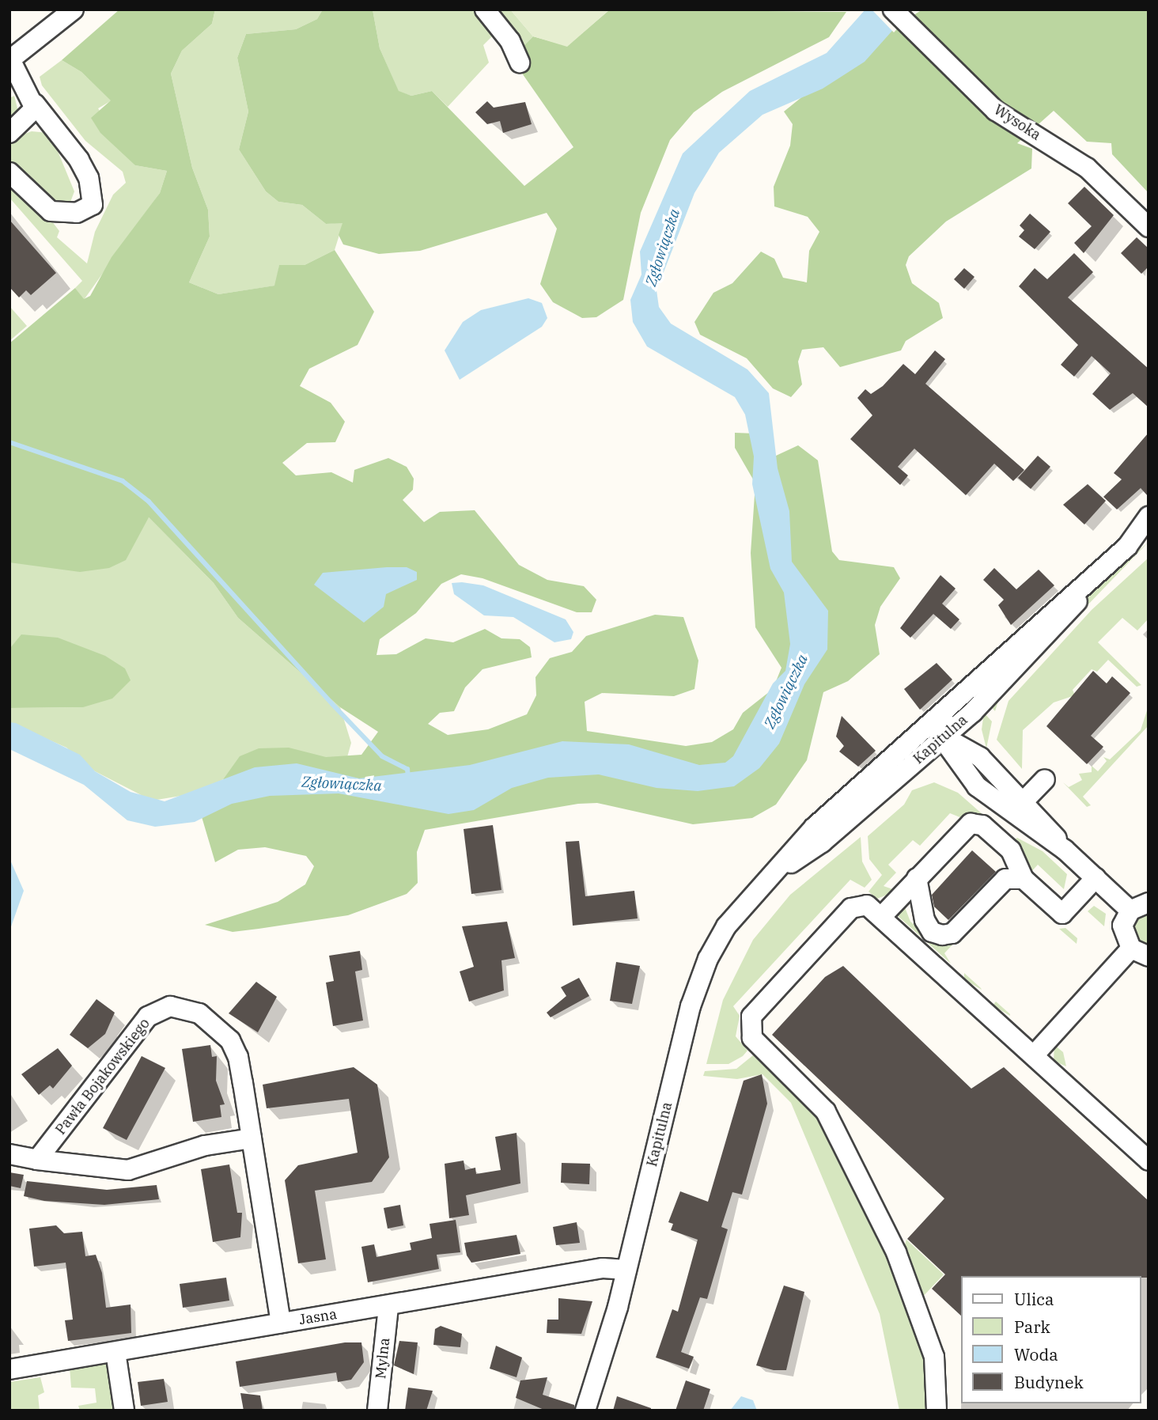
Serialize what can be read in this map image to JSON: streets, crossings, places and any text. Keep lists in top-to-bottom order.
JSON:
{
  "streets": {
    "street": [
      "Wysoka",
      "Kapitulna",
      "Pawła Bojakowskiego",
      "Jasna",
      "Mylna"
    ]
  },
  "crossings": [
    ["Kapitulna", "Jasna"],
    ["Pawła Bojakowskiego", "Jasna"],
    ["Jasna", "Mylna"]
  ],
  "water": ["Zgłowiączka"],
  "legend": [
    "Ulica",
    "Park",
    "Woda",
    "Budynek"
  ]
}
